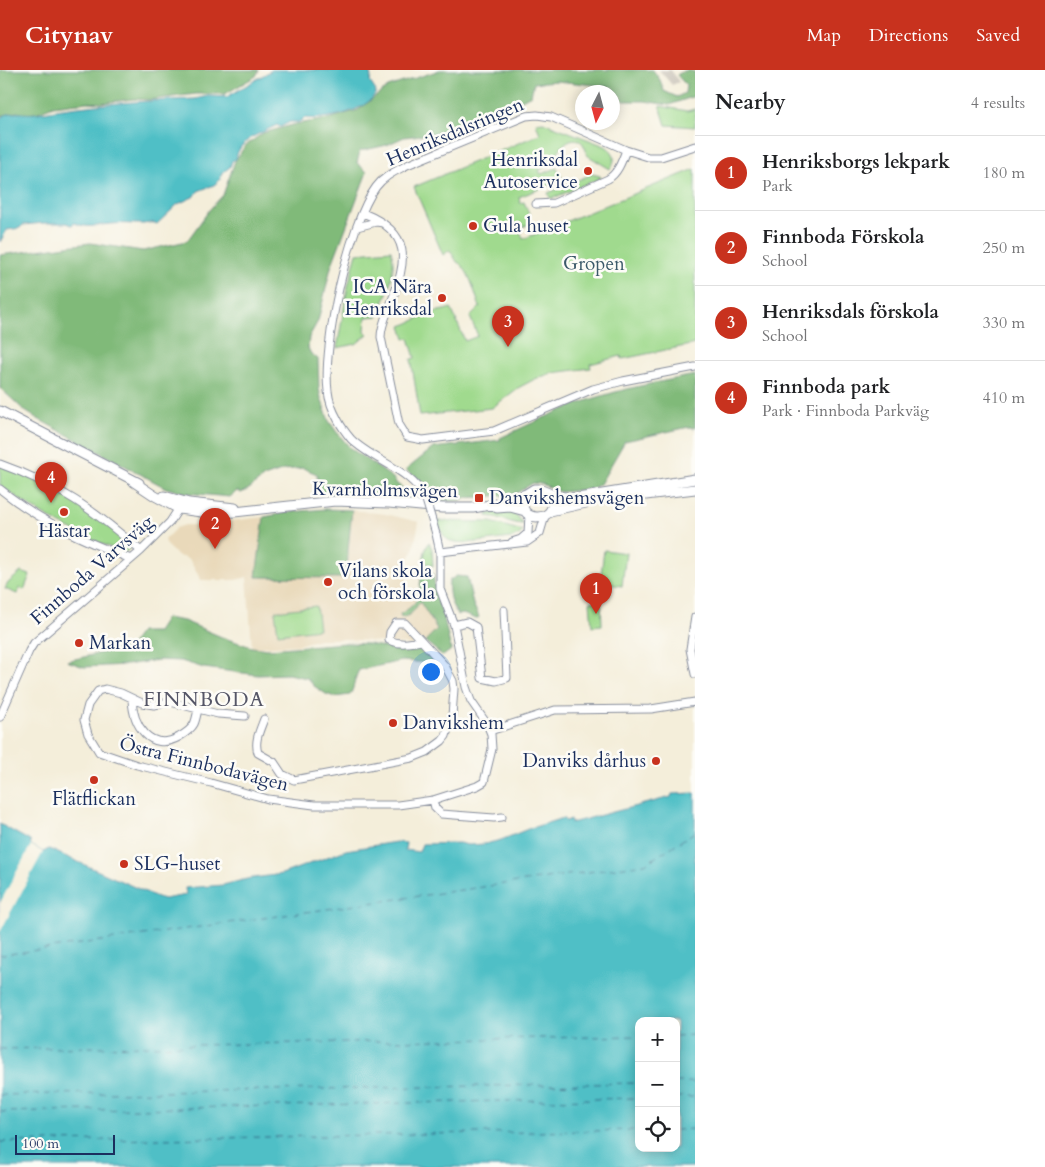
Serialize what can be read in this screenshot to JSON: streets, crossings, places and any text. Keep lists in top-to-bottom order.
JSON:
{
  "streets": {
    "street": [
      "Henriksdalsringen",
      "Kvarnholmsvägen",
      "Finnboda Varvsväg",
      "Östra Finnbodavägen"
    ]
  },
  "crossings": [
    ["Kvarnholmsvägen", "Finnboda Varvsväg"]
  ],
  "districts": ["FINNBODA"],
  "parks": ["Gropen"],
  "places": {
    "other": [
      "Henriksdal Autoservice",
      "Gula huset",
      "ICA Nära Henriksdal",
      "Hästar",
      "Vilans skola och förskola",
      "Markan",
      "Danvikshem",
      "Danviks dårhus",
      "Flätflickan",
      "SLG-huset"
    ],
    "transit": ["Danvikshemsvägen"]
  },
  "scale_bar": "100 m",
  "north": "bottom",
  "page": {
    "header": "Citynav",
    "nav": ["Map", "Directions", "Saved"],
    "heading": ["Nearby", "4 results"],
    "list": [
      {
        "mark": "1",
        "name": "Henriksborgs lekpark",
        "note": "Park",
        "value": "180 m"
      },
      {
        "mark": "2",
        "name": "Finnboda Förskola",
        "note": "School",
        "value": "250 m"
      },
      {
        "mark": "3",
        "name": "Henriksdals förskola",
        "note": "School",
        "value": "330 m"
      },
      {
        "mark": "4",
        "name": "Finnboda park",
        "note": "Park · Finnboda Parkväg",
        "value": "410 m"
      }
    ],
    "pins": [
      "3",
      "4",
      "2",
      "1"
    ],
    "map_buttons": ["+", "−"],
    "scale": "100 m"
  }
}
